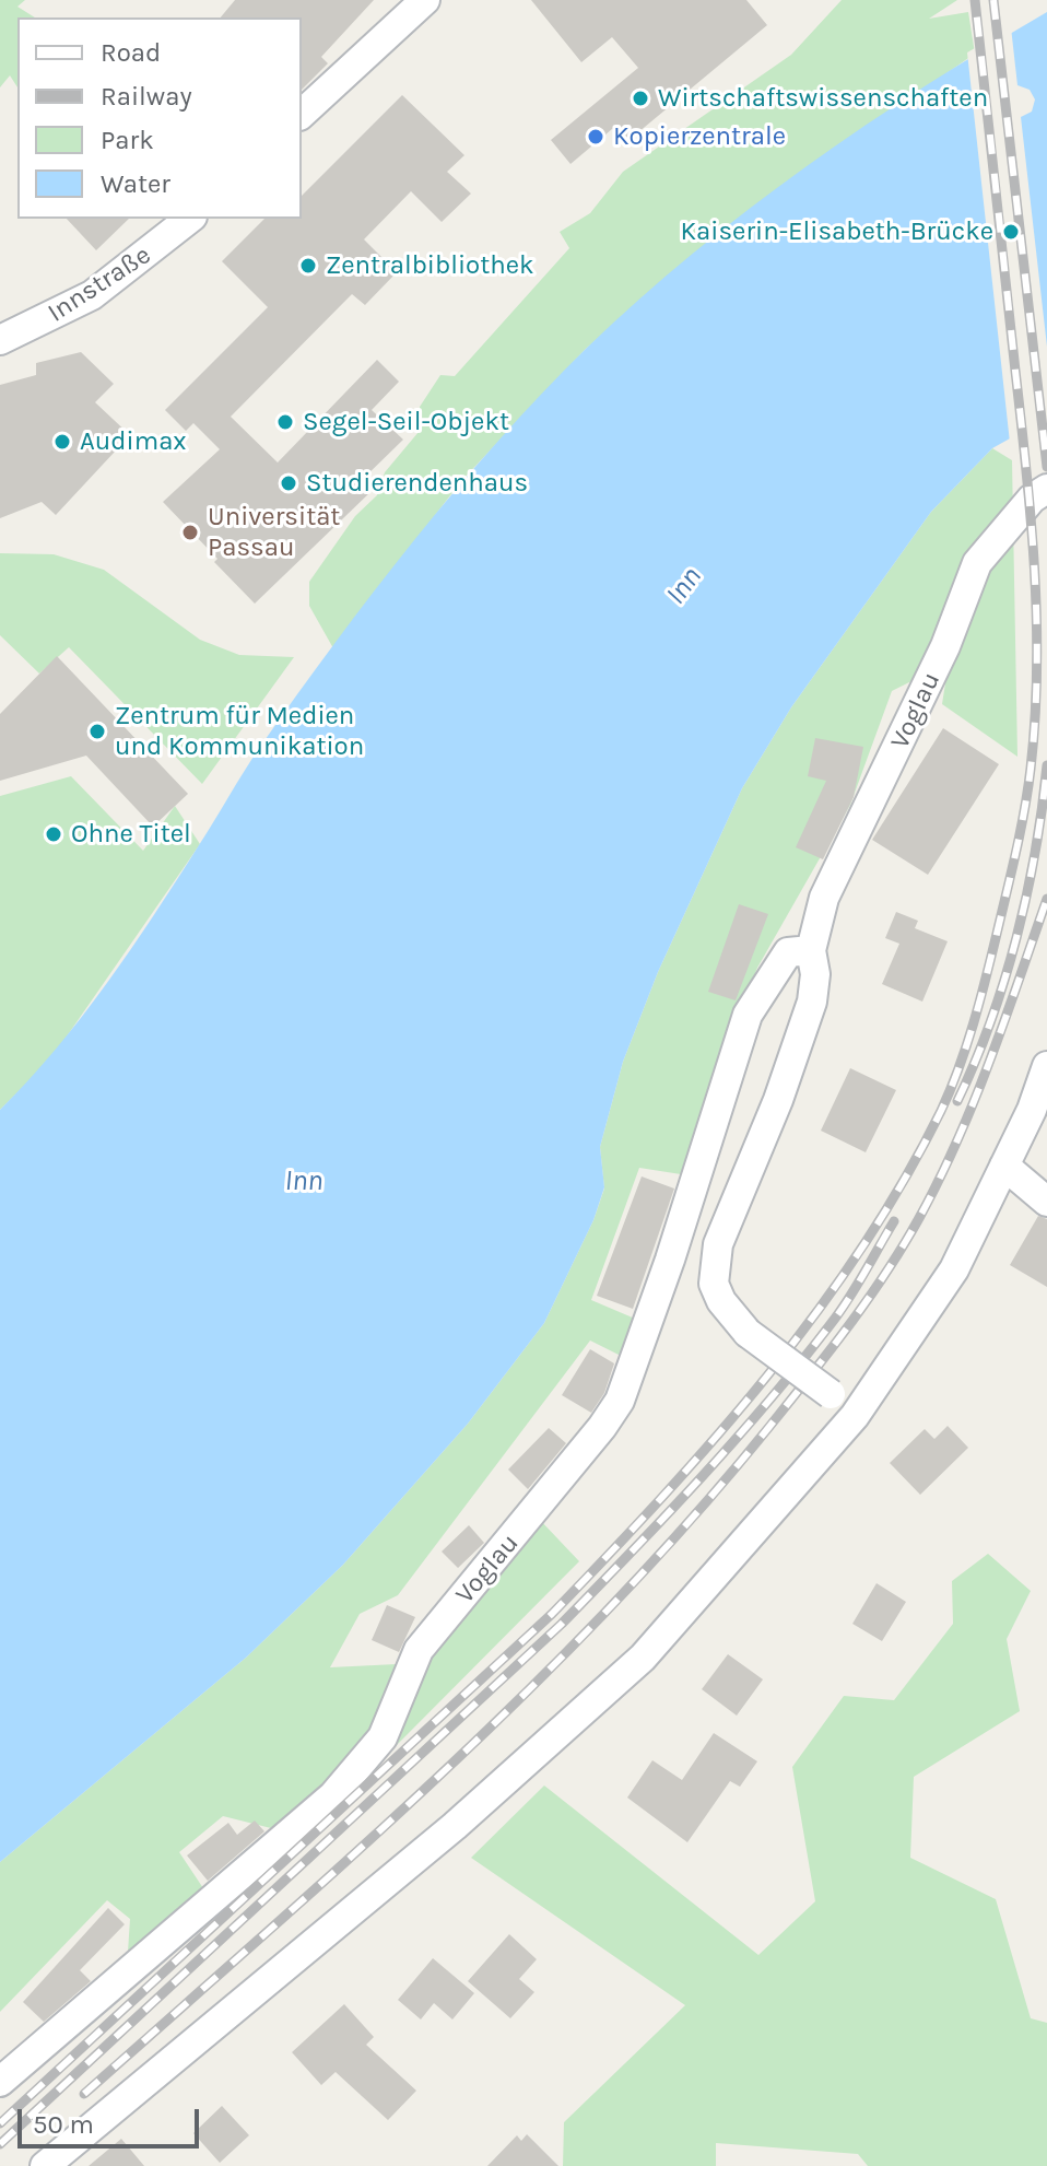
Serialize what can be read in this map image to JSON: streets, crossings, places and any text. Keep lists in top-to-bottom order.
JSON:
{
  "streets": {
    "street": ["Innstraße", "Voglau"]
  },
  "water": ["Inn"],
  "places": [
    "Wirtschaftswissenschaften",
    "Kopierzentrale",
    "Kaiserin-Elisabeth-Brücke",
    "Zentralbibliothek",
    "Segel-Seil-Objekt",
    "Audimax",
    "Studierendenhaus",
    "Universität Passau",
    "Zentrum für Medien und Kommunikation",
    "Ohne Titel"
  ],
  "legend": [
    "Road",
    "Railway",
    "Park",
    "Water"
  ],
  "scale_bar": "50 m"
}
